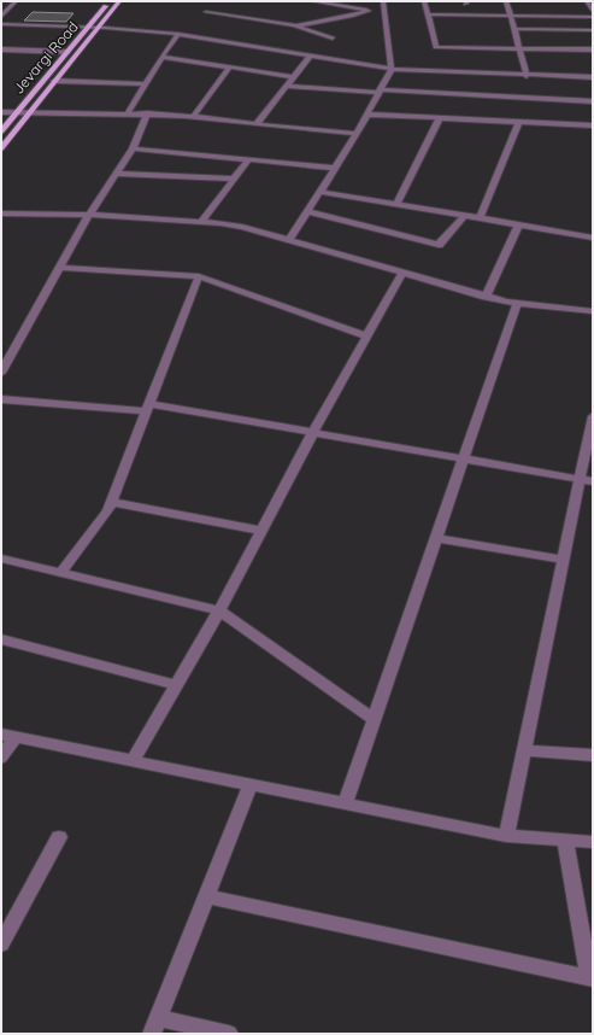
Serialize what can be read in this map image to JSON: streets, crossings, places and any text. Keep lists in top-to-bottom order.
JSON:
{
  "streets": {
    "main road": ["Jevargi Road"]
  }
}
